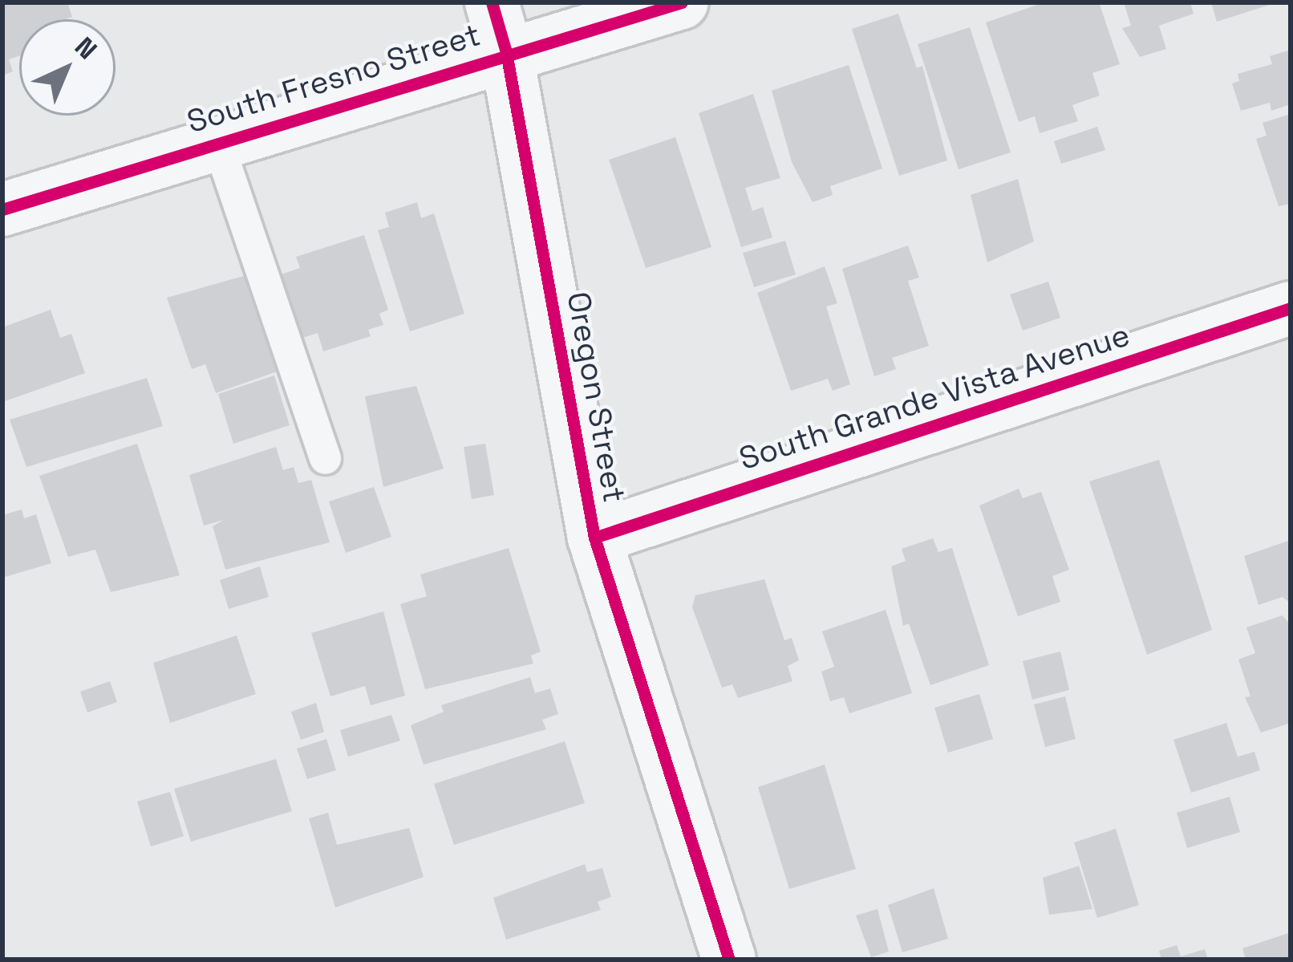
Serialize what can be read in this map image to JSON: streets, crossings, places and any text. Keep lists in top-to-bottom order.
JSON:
{
  "streets": {
    "street": ["South Fresno Street", "Oregon Street", "South Grande Vista Avenue"]
  },
  "crossings": [
    ["South Fresno Street", "Oregon Street"],
    ["Oregon Street", "South Grande Vista Avenue"]
  ],
  "north": "top right"
}
